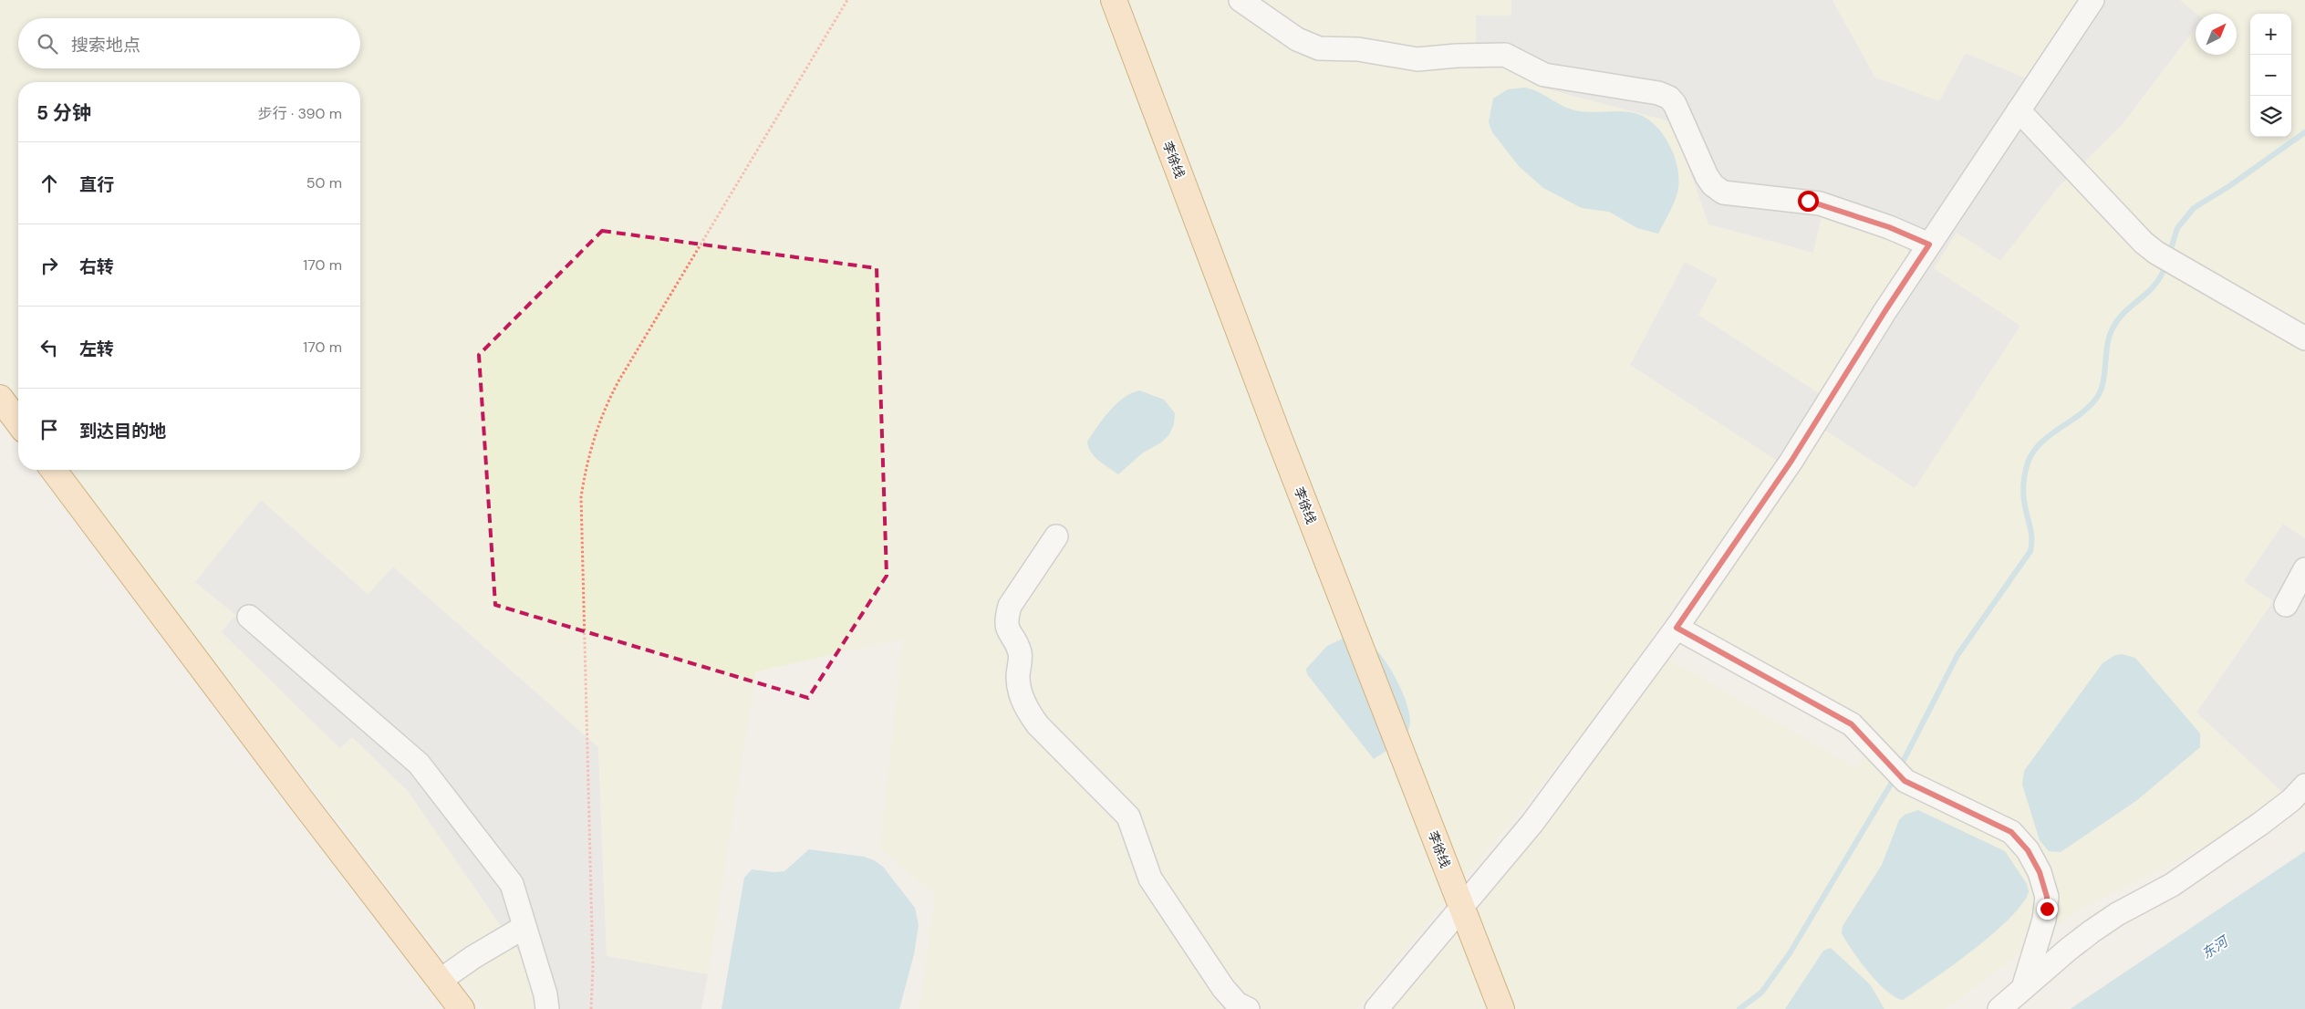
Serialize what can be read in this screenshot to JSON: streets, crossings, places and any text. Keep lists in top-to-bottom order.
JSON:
{
  "streets": {
    "main road": ["李徐线"]
  },
  "water": ["东河"],
  "north": "top right",
  "page": {
    "map_buttons": ["+", "−"],
    "search": "搜索地点",
    "heading": ["5 分钟", "步行 · 390 m"],
    "list": [
      ["直行", "50 m"],
      ["右转", "170 m"],
      ["左转", "170 m"],
      "到达目的地"
    ]
  }
}
